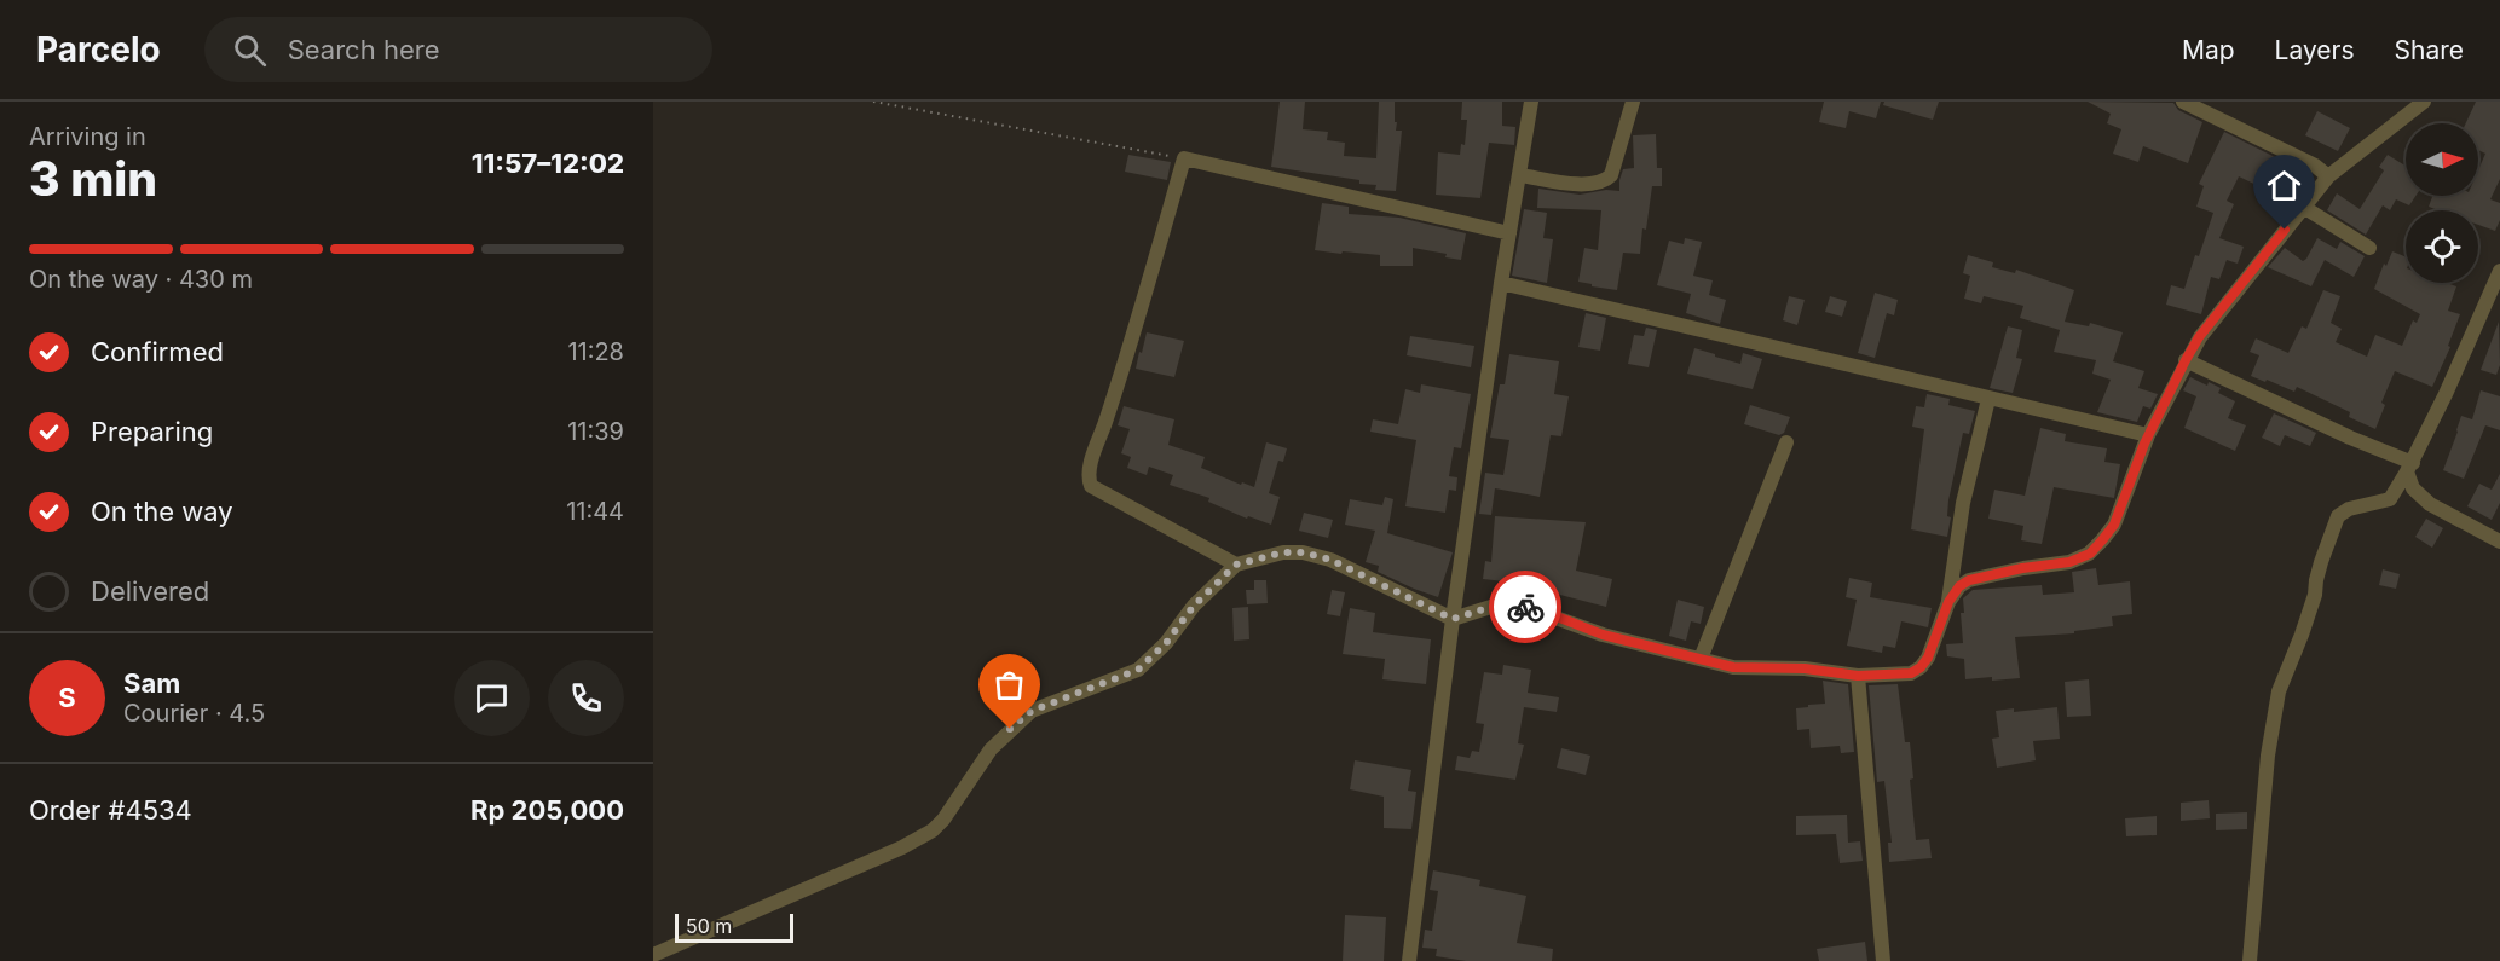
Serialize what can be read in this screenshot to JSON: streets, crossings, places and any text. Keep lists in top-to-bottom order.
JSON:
{
  "scale_bar": "50 m",
  "north": "right",
  "page": {
    "header": "Parcelo",
    "search": "Search here",
    "nav": ["Map", "Layers", "Share"],
    "heading": ["3 min", "Arriving in", "11:57–12:02"],
    "panel": [
      "Sam",
      "Courier · 4.5",
      "Order #4534",
      "Rp 205,000"
    ],
    "bar": "On the way · 430 m",
    "list": [
      ["Confirmed", "11:28"],
      ["Preparing", "11:39"],
      ["On the way", "11:44"],
      "Delivered"
    ],
    "round": "S",
    "scale": "50 m"
  }
}
